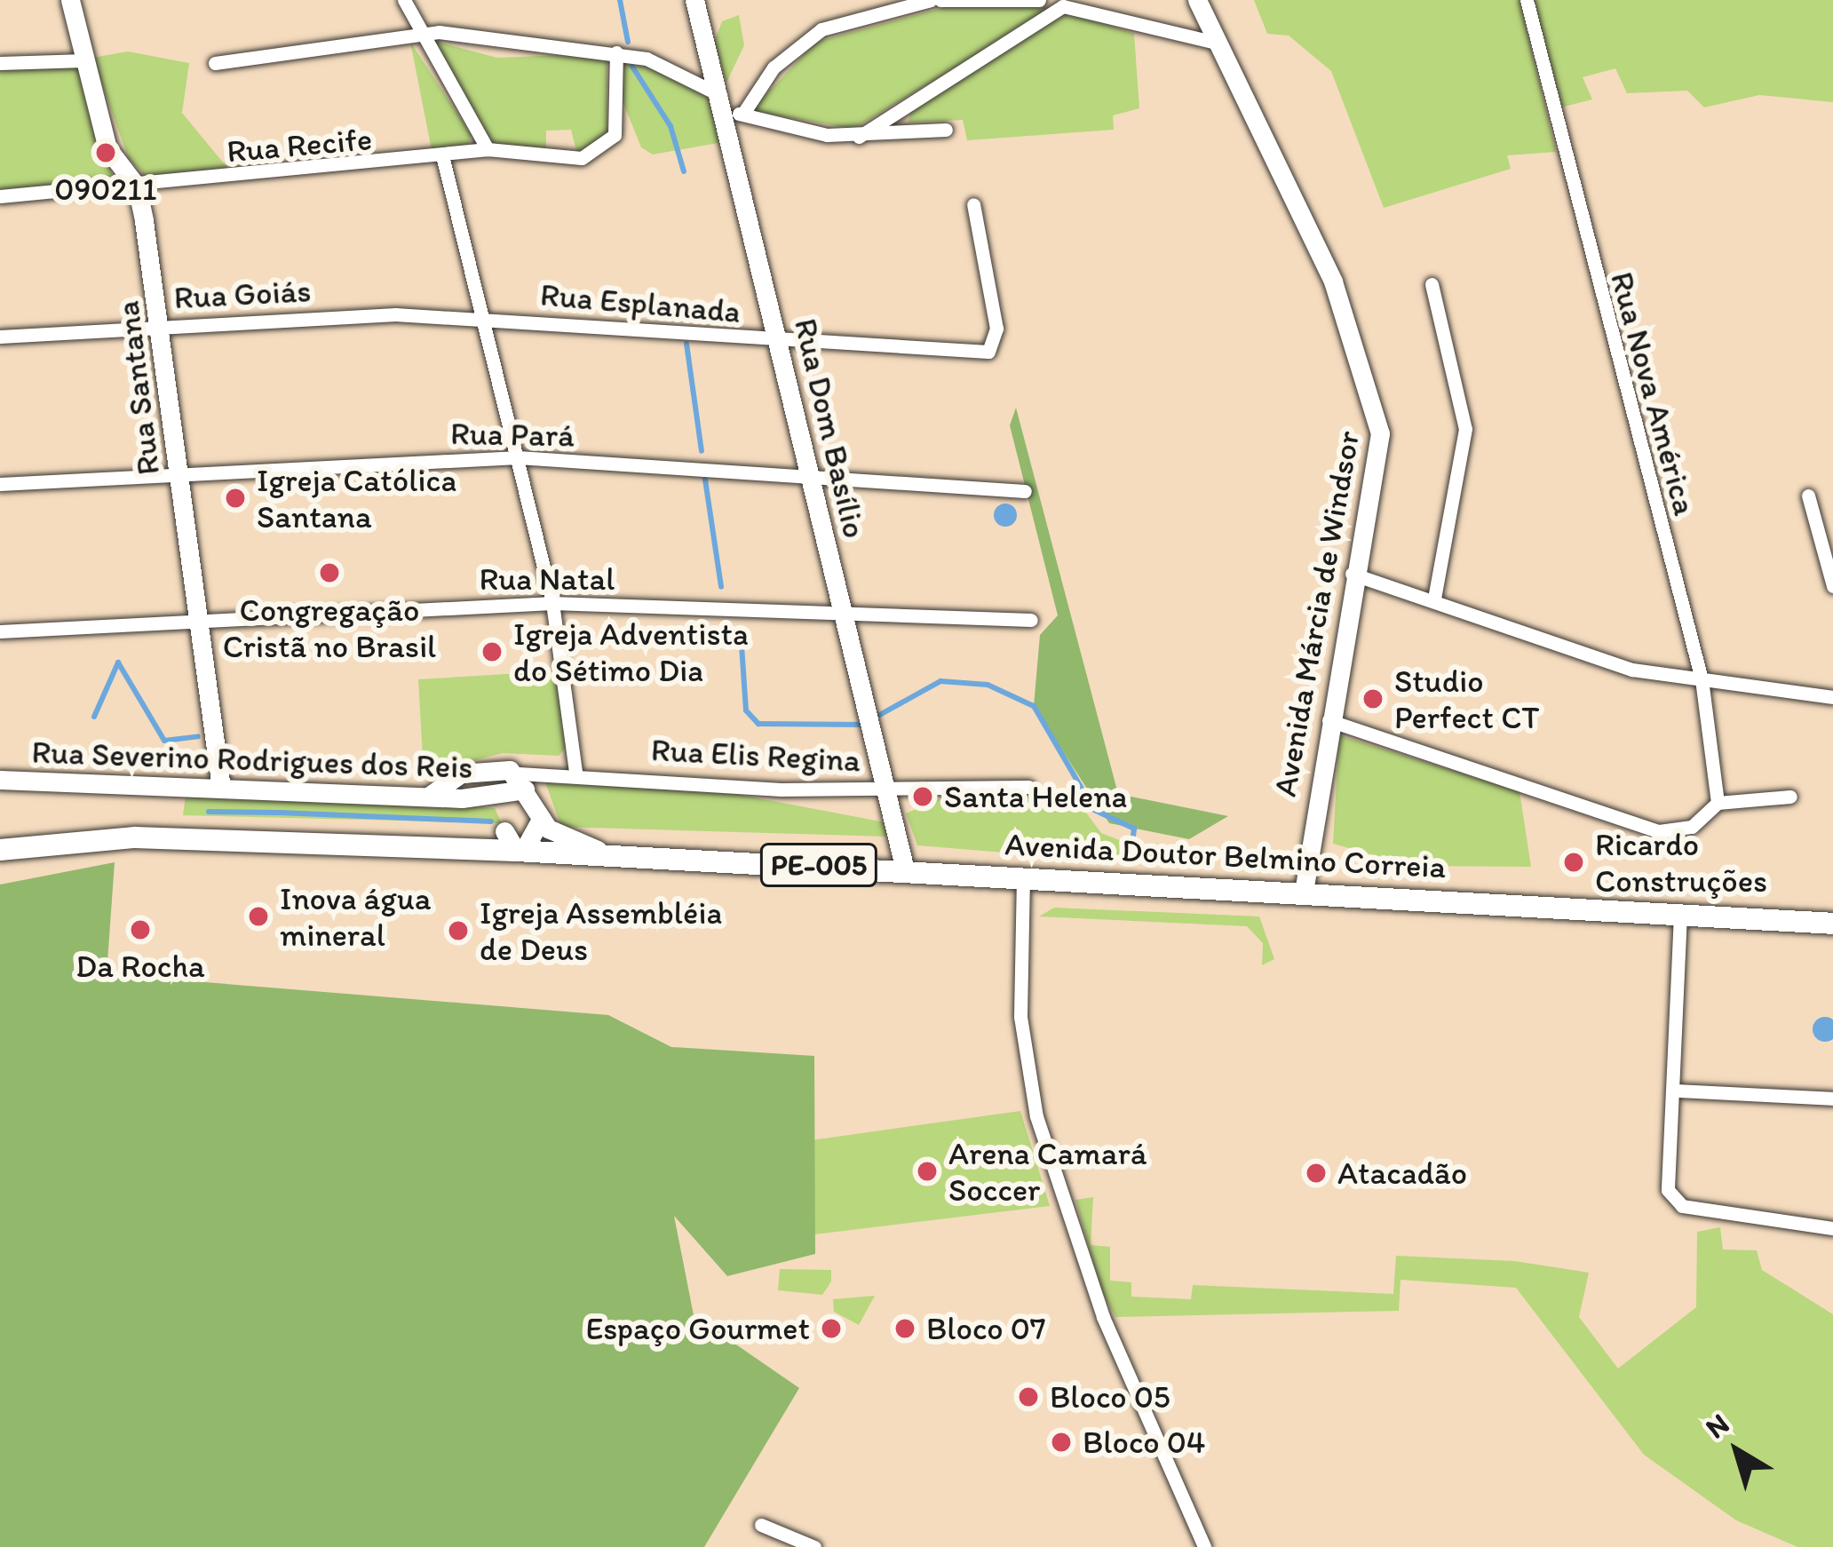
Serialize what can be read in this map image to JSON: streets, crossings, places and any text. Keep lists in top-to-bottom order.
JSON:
{
  "streets": {
    "main road": ["Avenida Doutor Belmino Correia", "PE-005"],
    "street": [
      "Rua Recife",
      "Rua Goiás",
      "Rua Esplanada",
      "Rua Santana",
      "Rua Nova América",
      "Rua Dom Basílio",
      "Rua Pará",
      "Rua Natal",
      "Avenida Márcia de Windsor",
      "Rua Elis Regina",
      "Rua Severino Rodrigues dos Reis"
    ]
  },
  "crossings": [
    ["Rua Recife", "Rua Santana"],
    ["Rua Goiás", "Rua Esplanada"],
    ["Rua Goiás", "Rua Santana"],
    ["Rua Esplanada", "Rua Dom Basílio"],
    ["Rua Santana", "Rua Pará"],
    ["Rua Santana", "Rua Natal"],
    ["Rua Santana", "Rua Severino Rodrigues dos Reis"],
    ["Rua Dom Basílio", "Rua Pará"],
    ["Rua Dom Basílio", "Rua Natal"],
    ["Rua Dom Basílio", "Rua Elis Regina"],
    ["Rua Dom Basílio", "Avenida Doutor Belmino Correia"],
    ["Avenida Márcia de Windsor", "Avenida Doutor Belmino Correia"],
    ["Rua Elis Regina", "Rua Severino Rodrigues dos Reis"],
    ["Rua Severino Rodrigues dos Reis", "Avenida Doutor Belmino Correia"]
  ],
  "places": [
    "090211",
    "Igreja Católica Santana",
    "Congregação Cristã no Brasil",
    "Igreja Adventista do Sétimo Dia",
    "Studio Perfect CT",
    "Santa Helena",
    "Ricardo Construções",
    "Inova água mineral",
    "Da Rocha",
    "Igreja Assembléia de Deus",
    "Arena Camará Soccer",
    "Atacadão",
    "Espaço Gourmet",
    "Bloco 07",
    "Bloco 05",
    "Bloco 04"
  ],
  "north": "top left"
}
